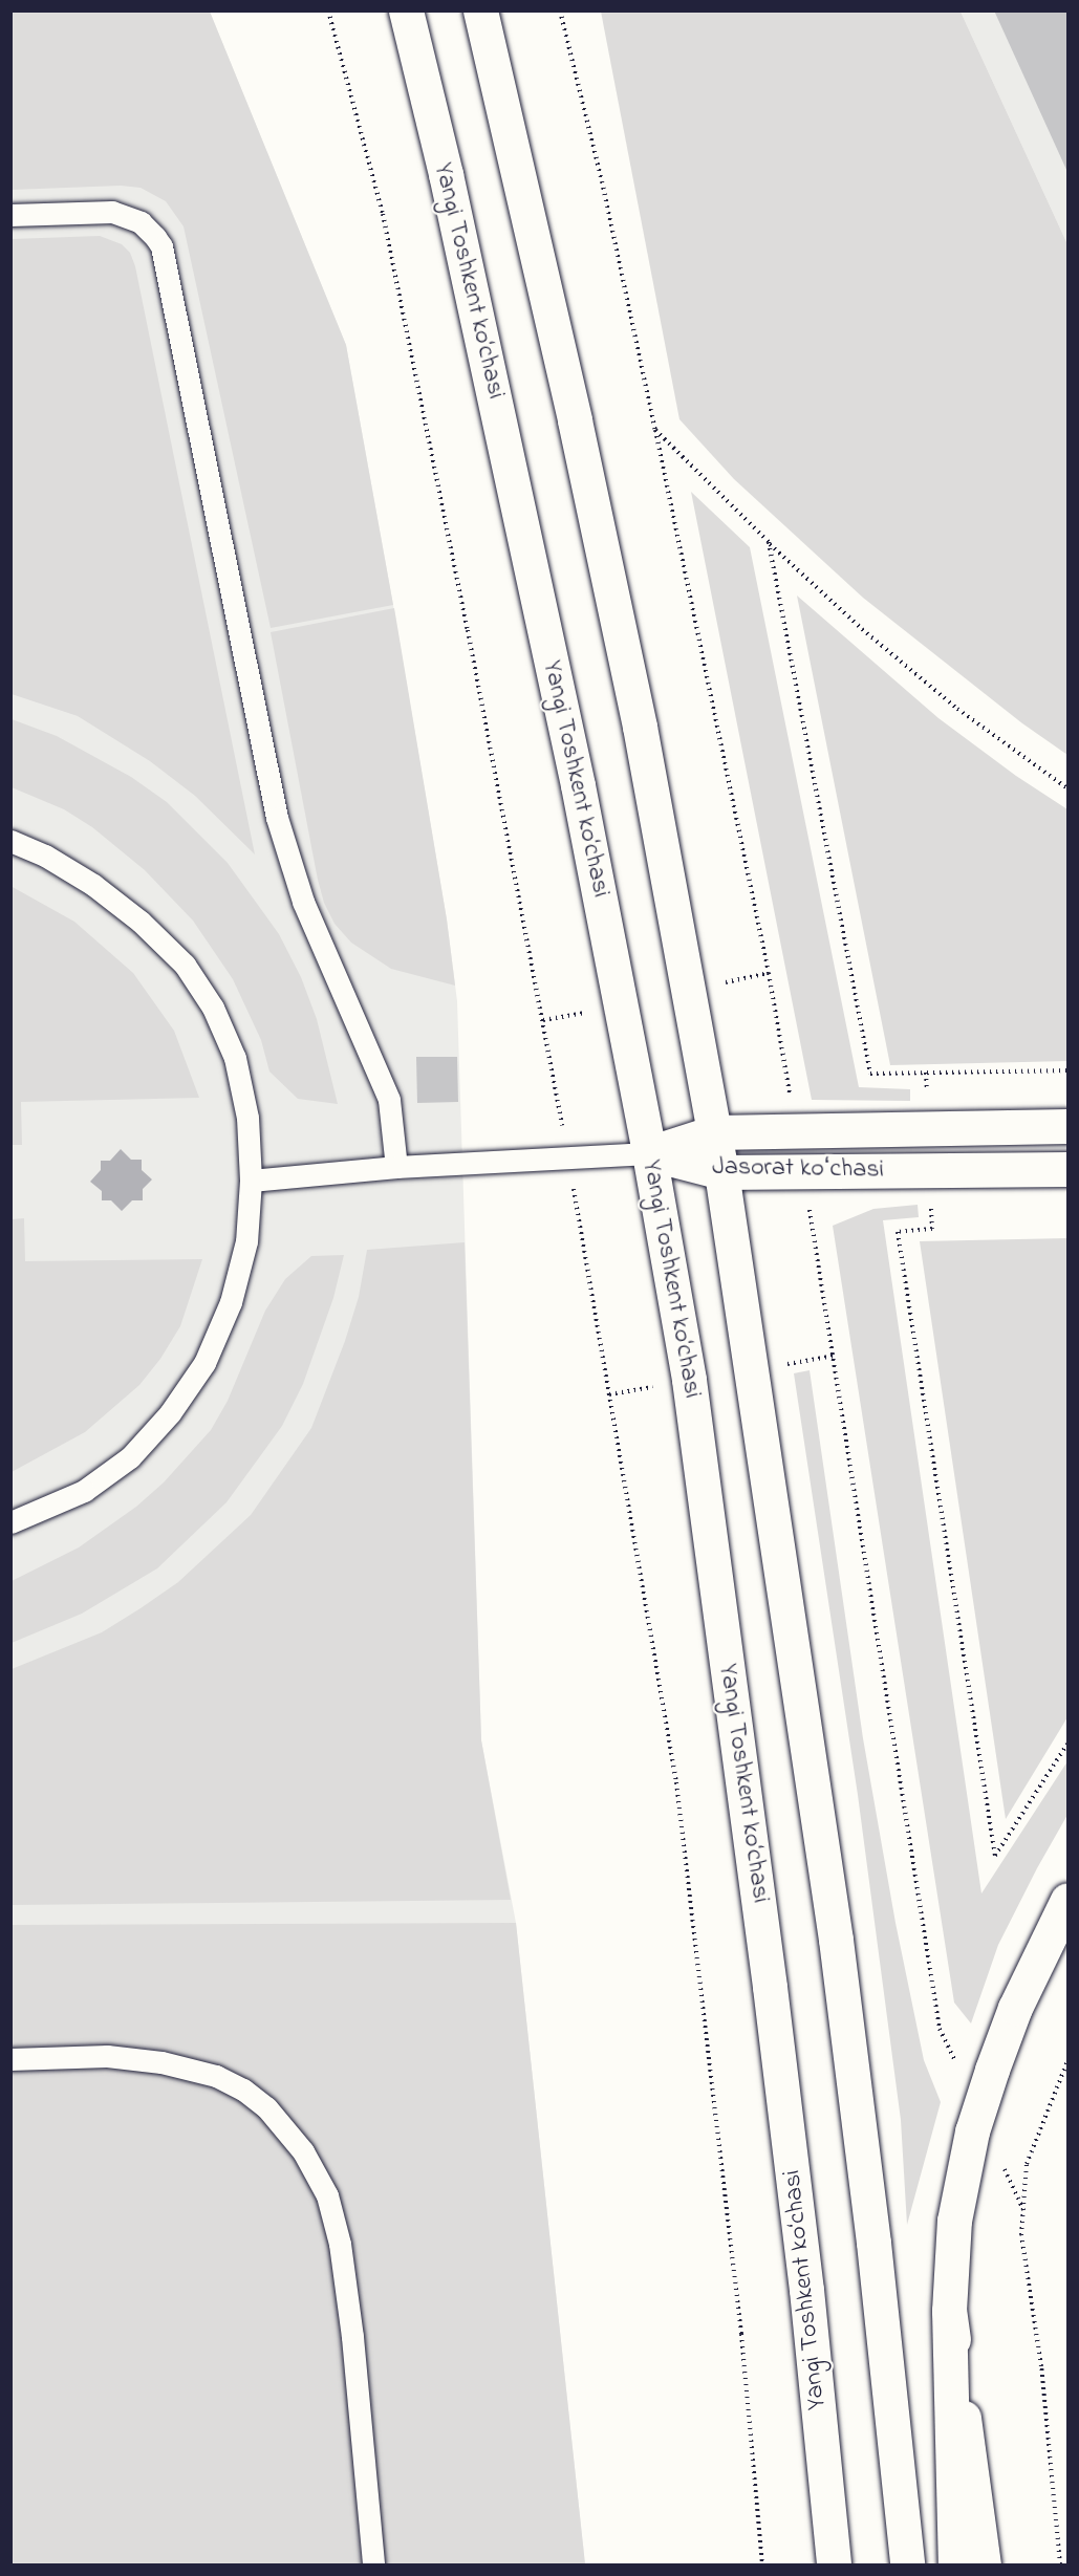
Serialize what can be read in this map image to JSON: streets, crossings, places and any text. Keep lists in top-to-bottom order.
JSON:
{
  "streets": {
    "main road": ["Yangi Toshkent ko‘chasi", "Jasorat koʻchasi"]
  },
  "crossings": [
    ["Yangi Toshkent ko‘chasi", "Jasorat koʻchasi"]
  ]
}
